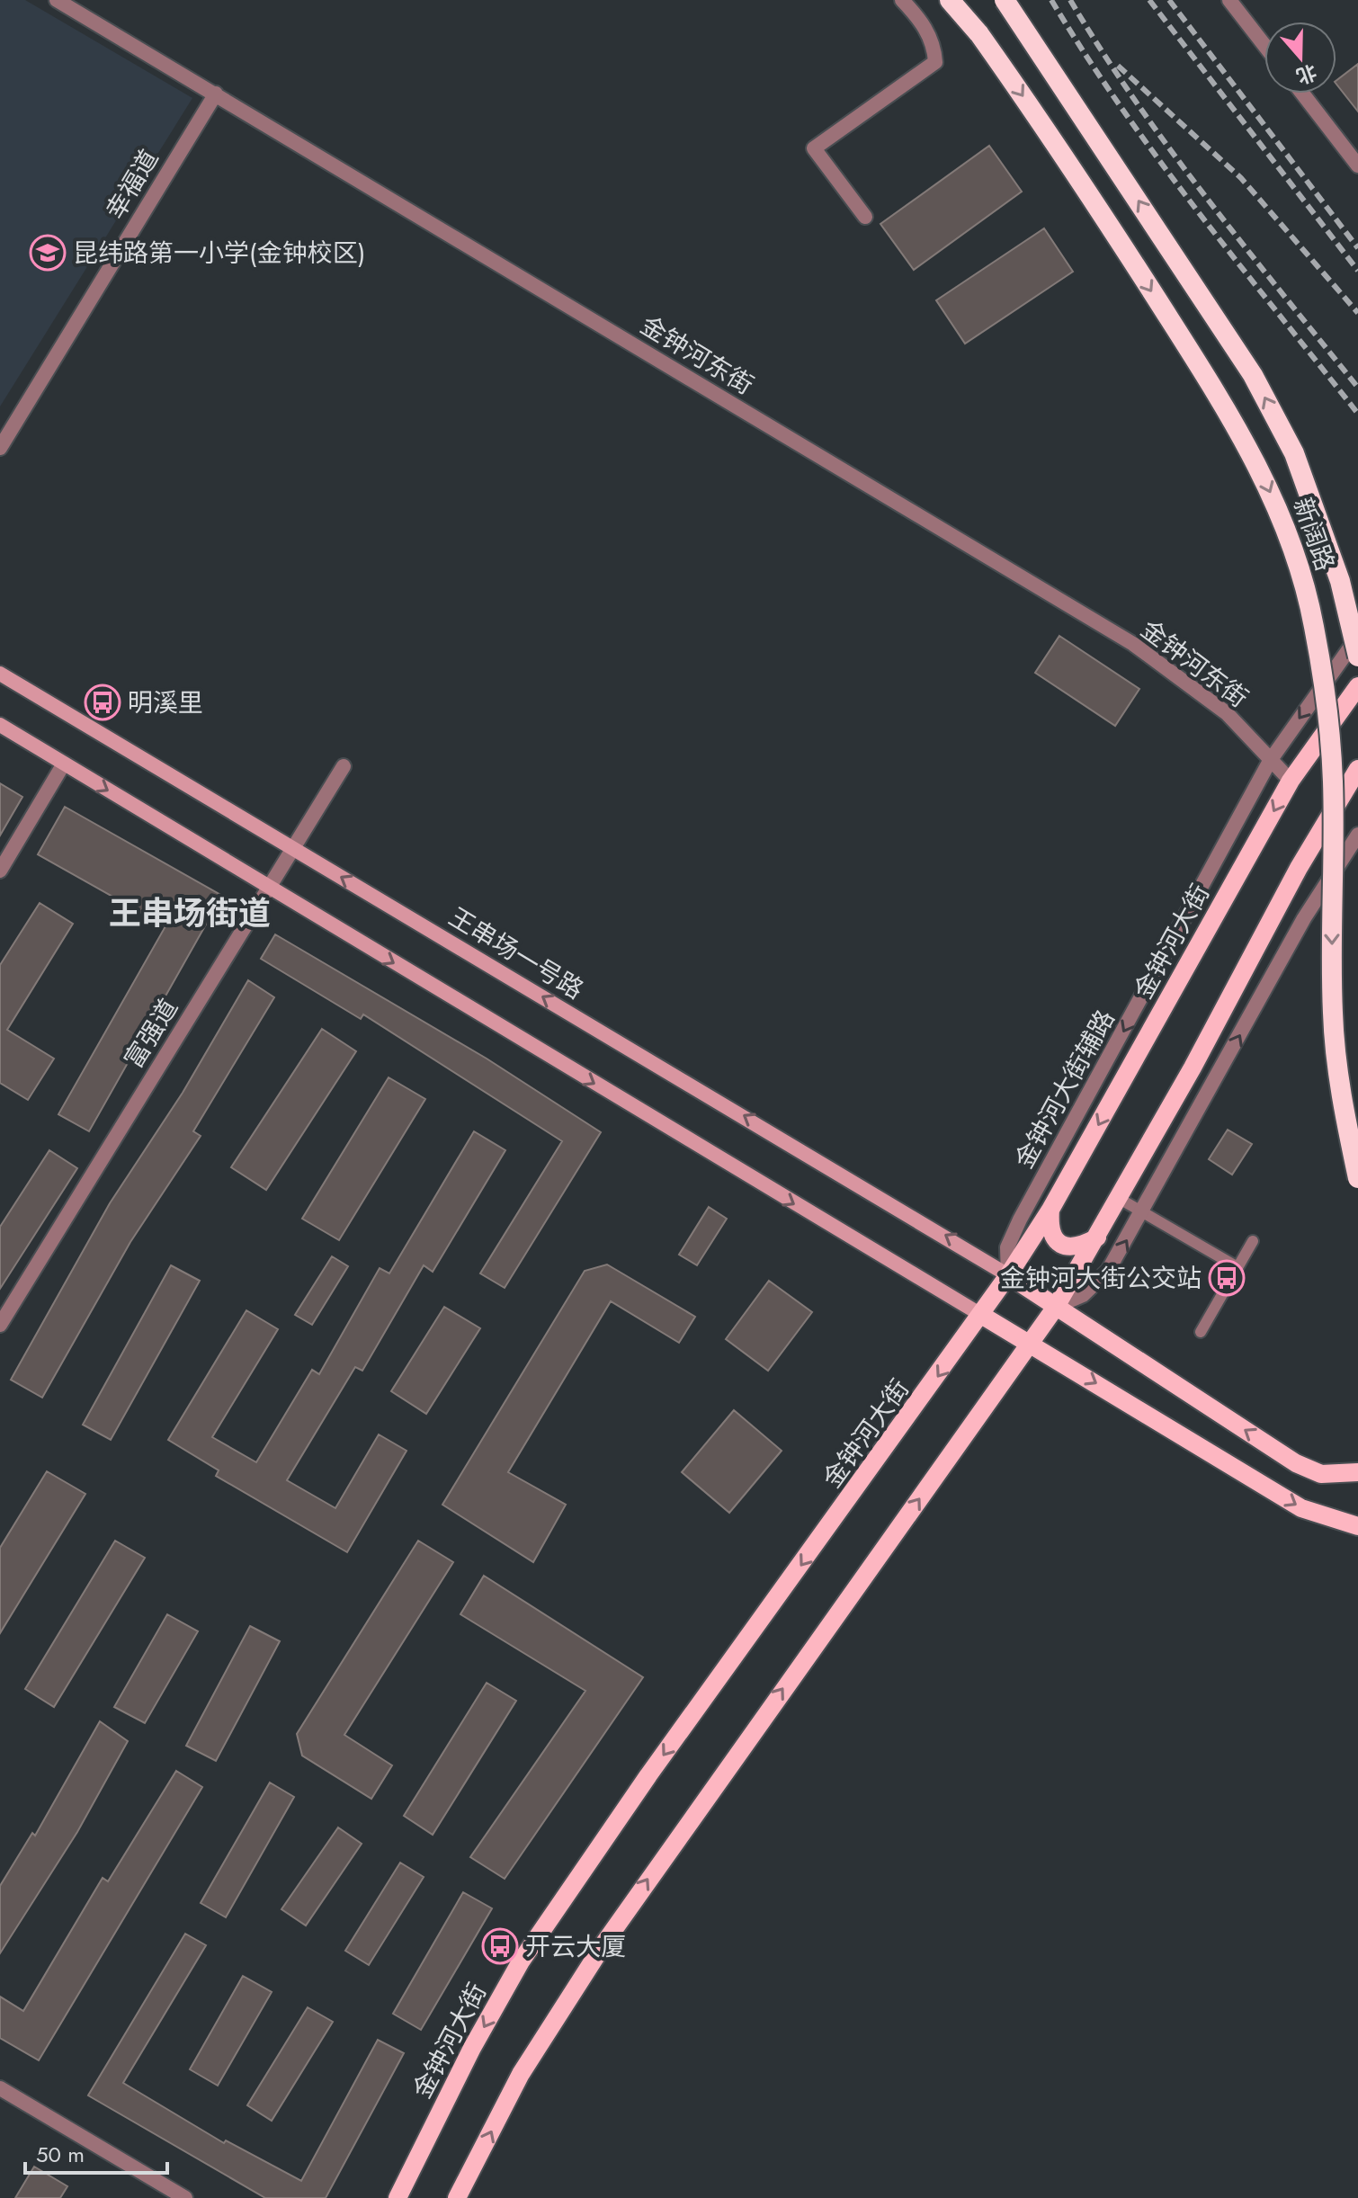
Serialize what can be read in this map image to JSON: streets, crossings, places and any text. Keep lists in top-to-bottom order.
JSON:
{
  "streets": {
    "highway": ["新阔路"],
    "main road": ["金钟河大街", "王串场一号路"],
    "street": [
      "幸福道",
      "金钟河东街",
      "富强道",
      "金钟河大街辅路"
    ]
  },
  "crossings": [
    ["幸福道", "金钟河东街"],
    ["金钟河东街", "金钟河大街"],
    ["金钟河东街", "金钟河大街辅路"],
    ["金钟河大街", "王串场一号路"],
    ["金钟河大街", "金钟河大街辅路"],
    ["王串场一号路", "富强道"],
    ["王串场一号路", "金钟河大街辅路"]
  ],
  "districts": ["王串场街道"],
  "places": {
    "school or university": ["昆纬路第一小学(金钟校区)"],
    "bus stop": ["明溪里", "金钟河大街公交站", "开云大厦"]
  },
  "scale_bar": "50 m",
  "north": "bottom"
}
